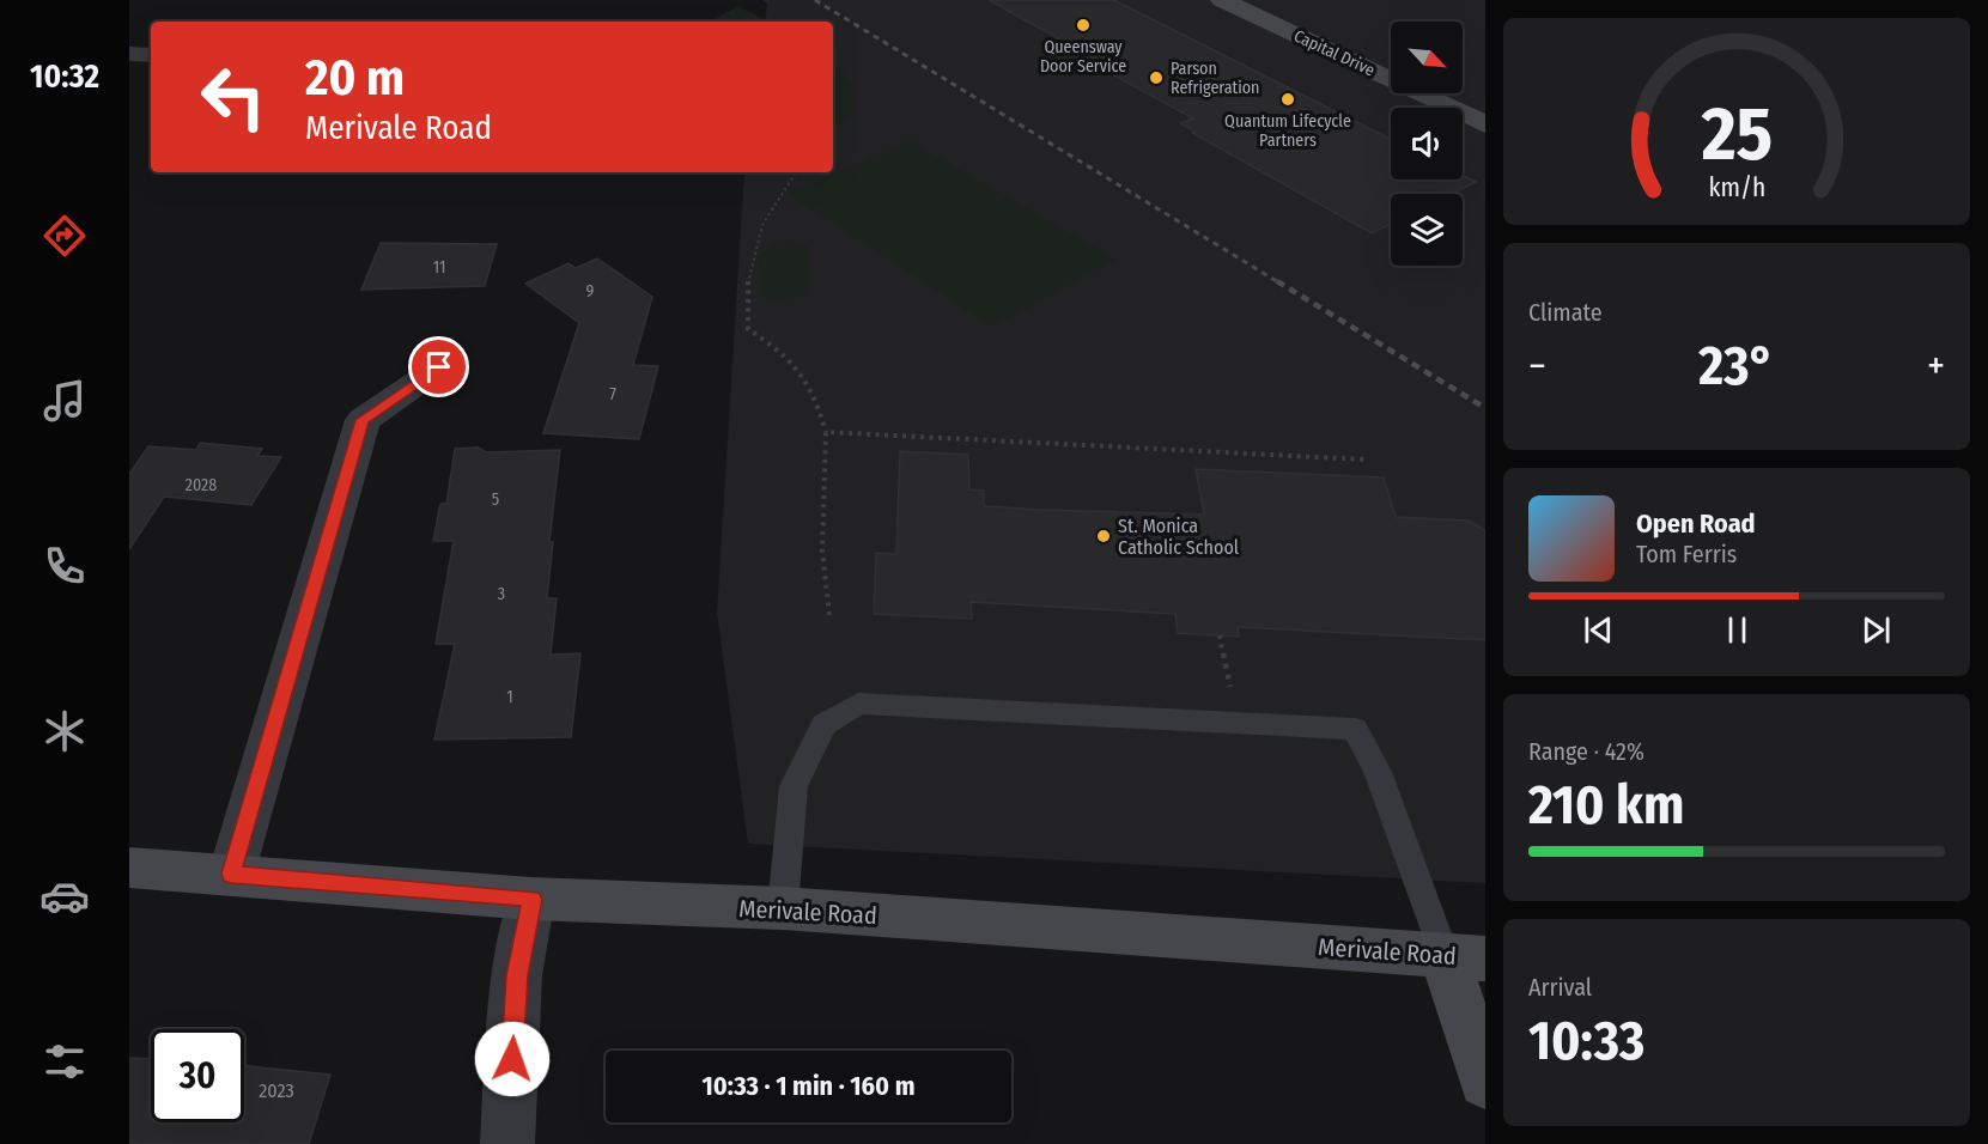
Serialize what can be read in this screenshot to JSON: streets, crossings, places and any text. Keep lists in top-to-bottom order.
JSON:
{
  "streets": {
    "main road": ["Capital Drive", "Merivale Road"]
  },
  "places": [
    "Queensway Door Service",
    "Parson Refrigeration",
    "Quantum Lifecycle Partners",
    "St. Monica Catholic School"
  ],
  "house_numbers": [
    "11",
    "9",
    "7",
    "2028",
    "5",
    "3",
    "1",
    "2023"
  ],
  "north": "bottom right",
  "page": {
    "tabs": "10:32",
    "turn": ["20 m", "Merivale Road"],
    "tile": [
      "Climate",
      ["Range · 42%", "210 km"],
      ["Arrival", "10:33"]
    ],
    "heat": ["−", "23°", "+"],
    "song": ["Open Road", "Tom Ferris"],
    "limit": "30",
    "trip": "10:33 · 1 min · 160 m",
    "gauge": ["25", "km/h"]
  }
}
